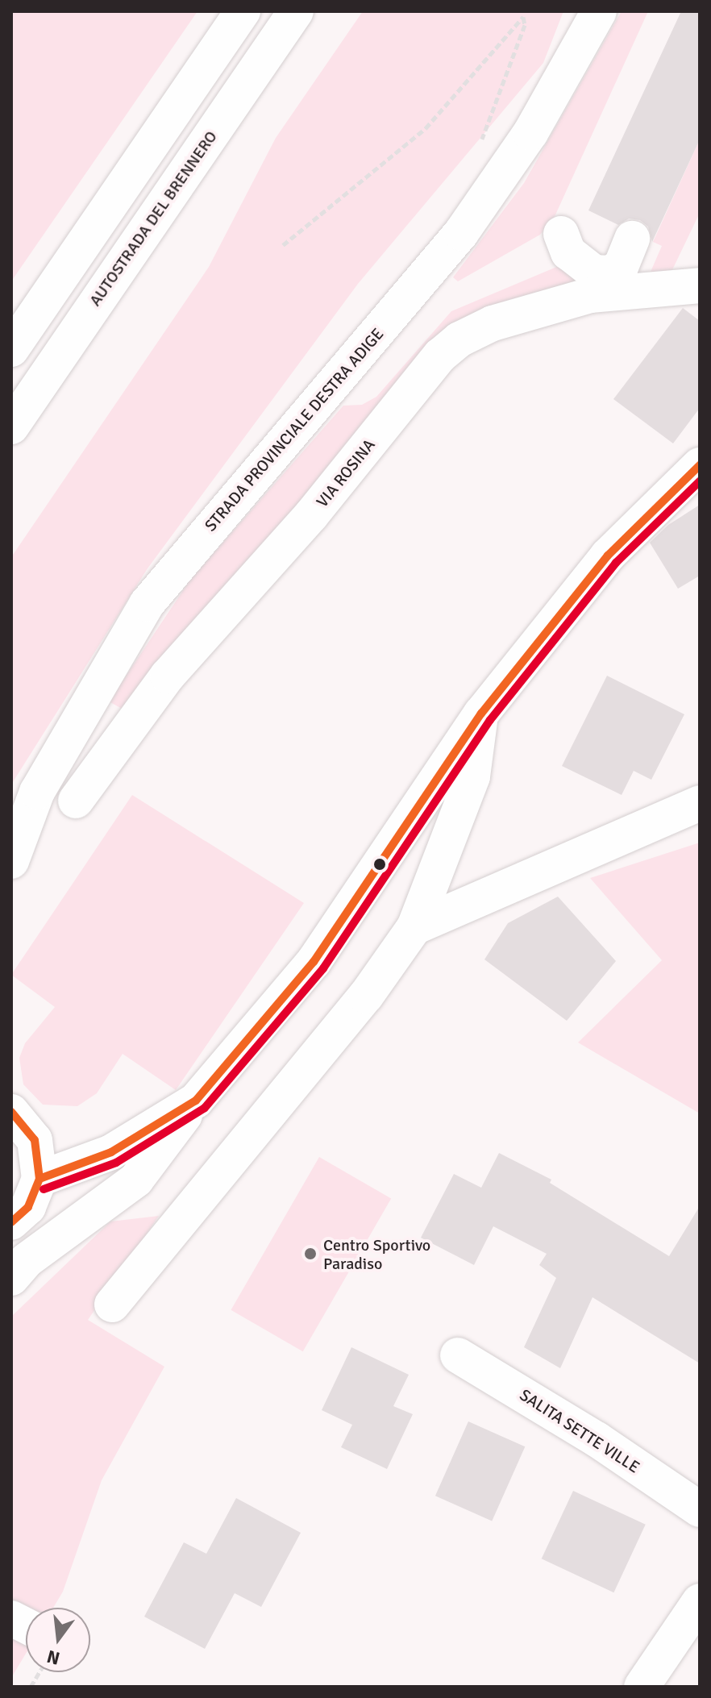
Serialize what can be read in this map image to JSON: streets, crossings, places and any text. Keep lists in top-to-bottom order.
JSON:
{
  "streets": {
    "main road": [
      "AUTOSTRADA DEL BRENNERO",
      "STRADA PROVINCIALE DESTRA ADIGE",
      "VIA ROSINA",
      "SALITA SETTE VILLE"
    ]
  },
  "places": ["Centro Sportivo Paradiso"],
  "north": "bottom"
}
